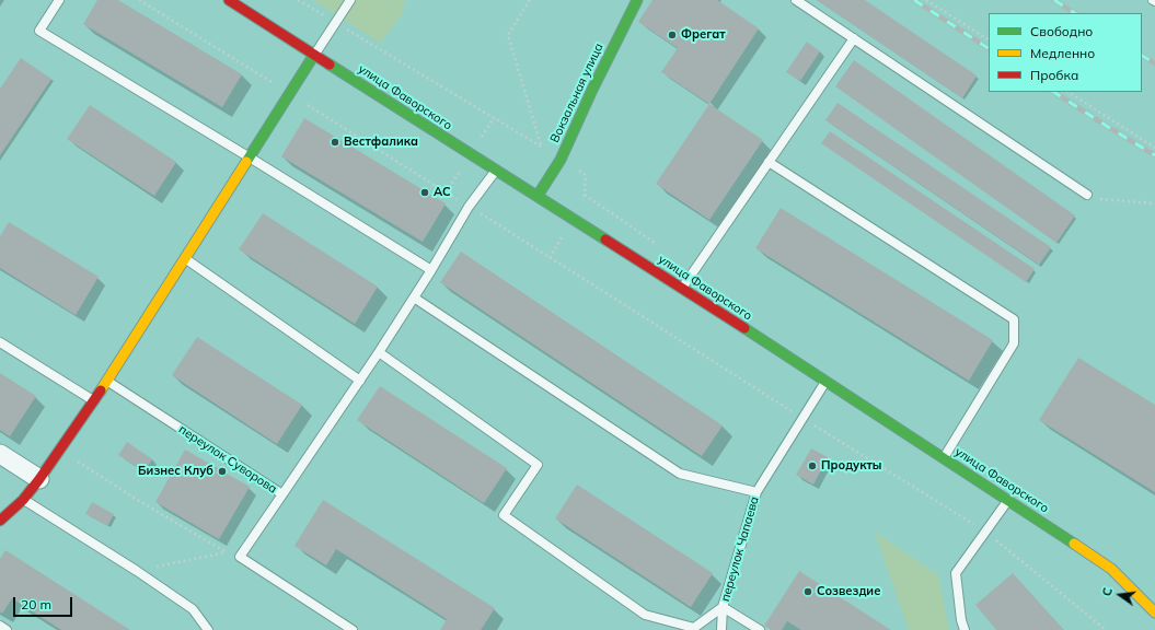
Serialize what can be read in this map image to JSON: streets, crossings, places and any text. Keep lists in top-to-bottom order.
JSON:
{
  "streets": {
    "street": ["Вокзальная улица", "улица Фаворского"],
    "lane": ["переулок Суворова", "переулок Чапаева"]
  },
  "crossings": [
    ["Вокзальная улица", "улица Фаворского"],
    ["улица Фаворского", "переулок Чапаева"]
  ],
  "places": [
    "Фрегат",
    "Вестфалика",
    "АС",
    "Продукты",
    "Бизнес Клуб",
    "Созвездие"
  ],
  "legend": ["Свободно", "Медленно", "Пробка"],
  "scale_bar": "20 m",
  "north": "left"
}
